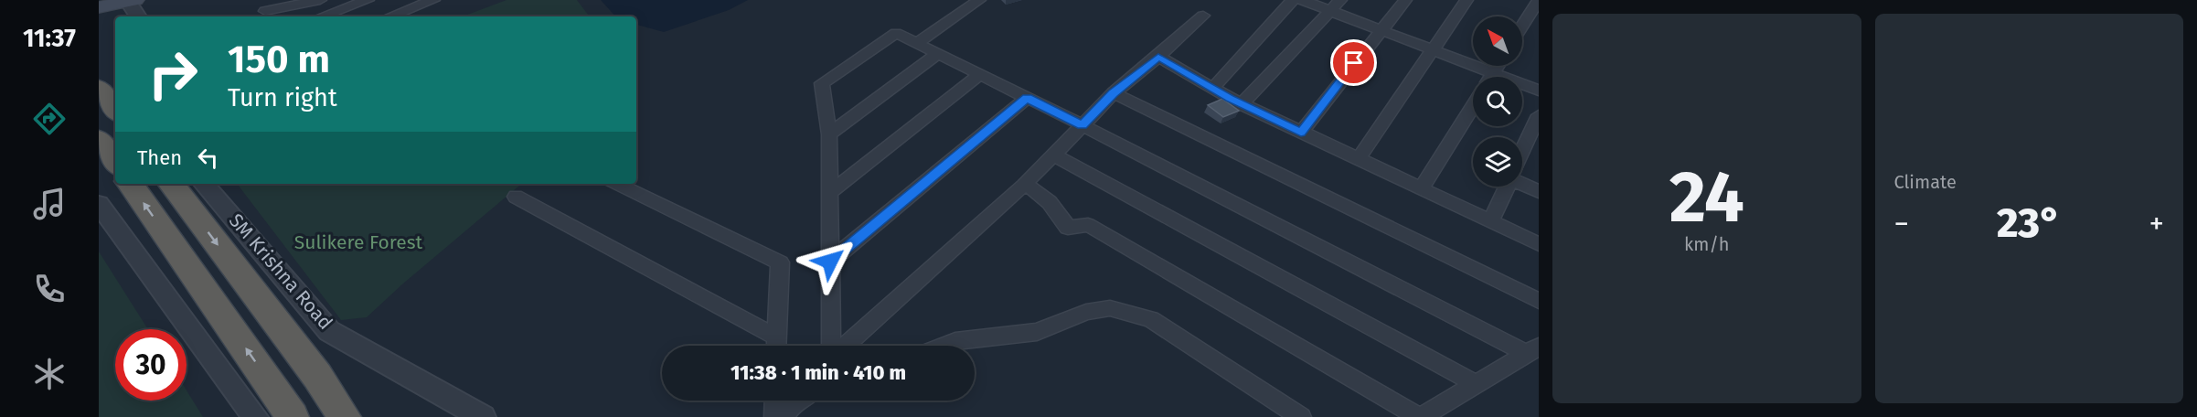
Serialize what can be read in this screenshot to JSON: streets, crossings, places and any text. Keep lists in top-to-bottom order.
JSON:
{
  "streets": {
    "highway": ["SM Krishna Road"]
  },
  "parks": ["Sulikere Forest"],
  "north": "top left",
  "page": {
    "tabs": "11:37",
    "tile": [
      ["24", "km/h"],
      "Climate"
    ],
    "turn": ["150 m", "Turn right"],
    "then": "Then",
    "heat": ["−", "23°", "+"],
    "limit": "30",
    "trip": "11:38 · 1 min · 410 m"
  }
}
